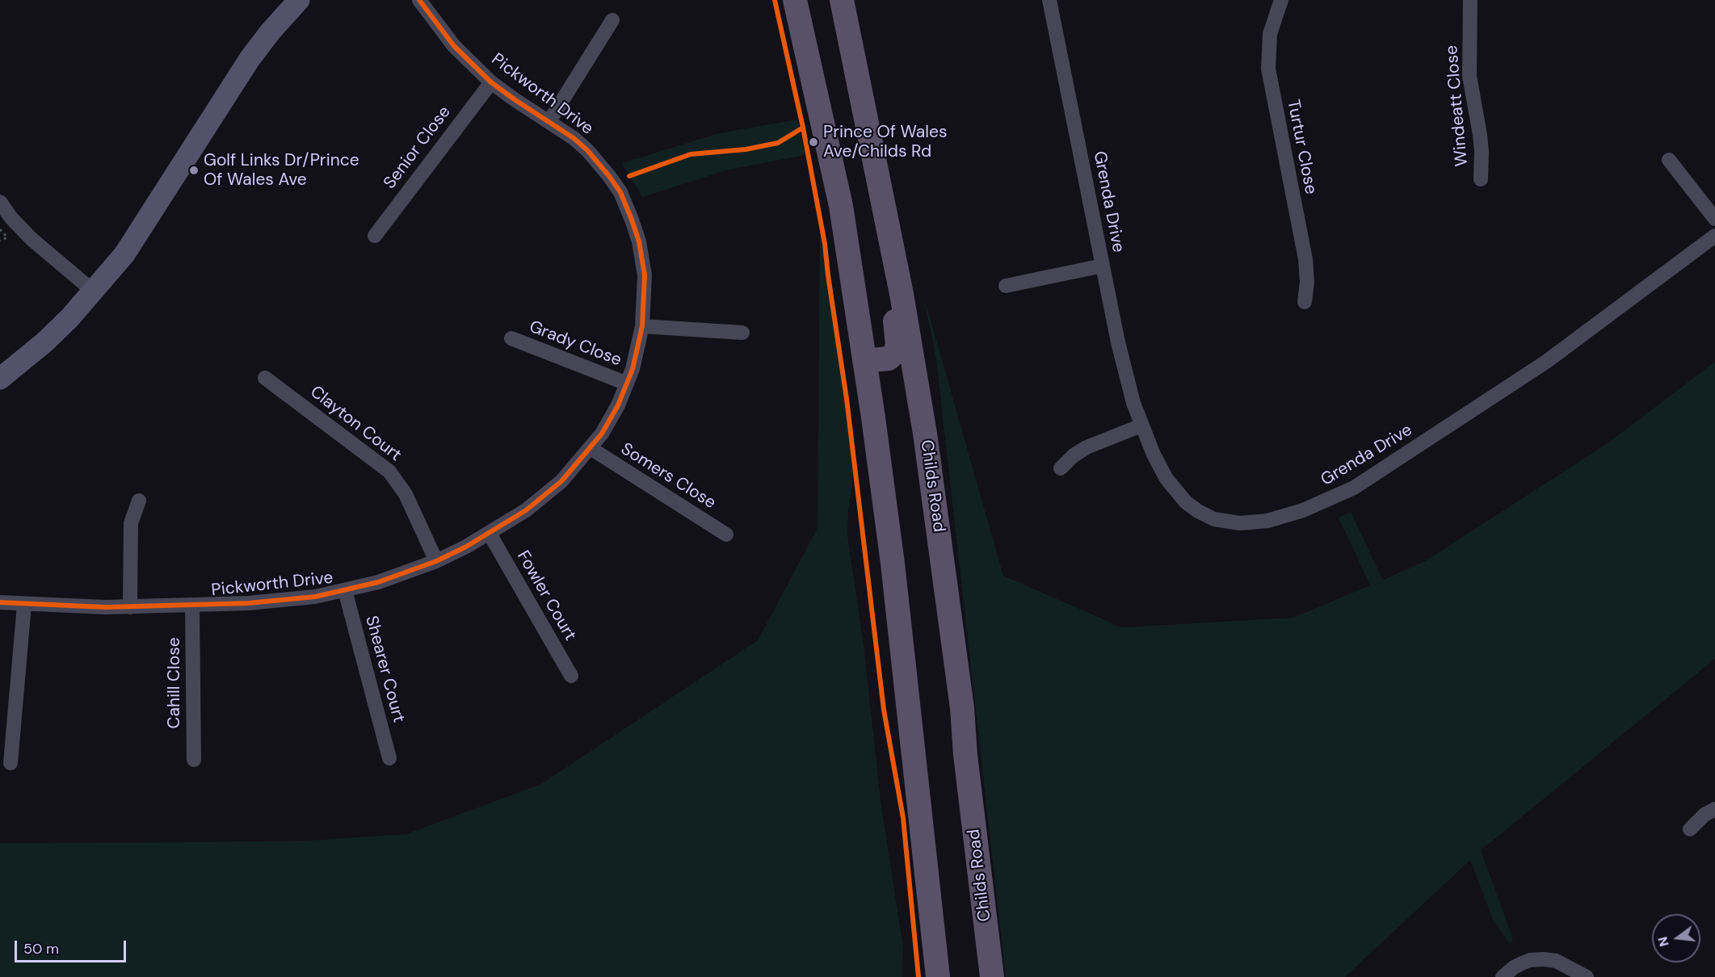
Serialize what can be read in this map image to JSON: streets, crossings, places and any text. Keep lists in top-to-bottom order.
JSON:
{
  "streets": {
    "main road": ["Childs Road"],
    "street": [
      "Pickworth Drive",
      "Windeatt Close",
      "Turtur Close",
      "Senior Close",
      "Grenda Drive",
      "Grady Close",
      "Clayton Court",
      "Somers Close",
      "Fowler Court",
      "Shearer Court",
      "Cahill Close"
    ]
  },
  "crossings": [
    ["Pickworth Drive", "Senior Close"],
    ["Pickworth Drive", "Grady Close"],
    ["Pickworth Drive", "Clayton Court"],
    ["Pickworth Drive", "Somers Close"],
    ["Pickworth Drive", "Fowler Court"],
    ["Pickworth Drive", "Shearer Court"],
    ["Pickworth Drive", "Cahill Close"]
  ],
  "places": ["Prince Of Wales Ave/Childs Rd", "Golf Links Dr/Prince Of Wales Ave"],
  "scale_bar": "50 m",
  "north": "left"
}
